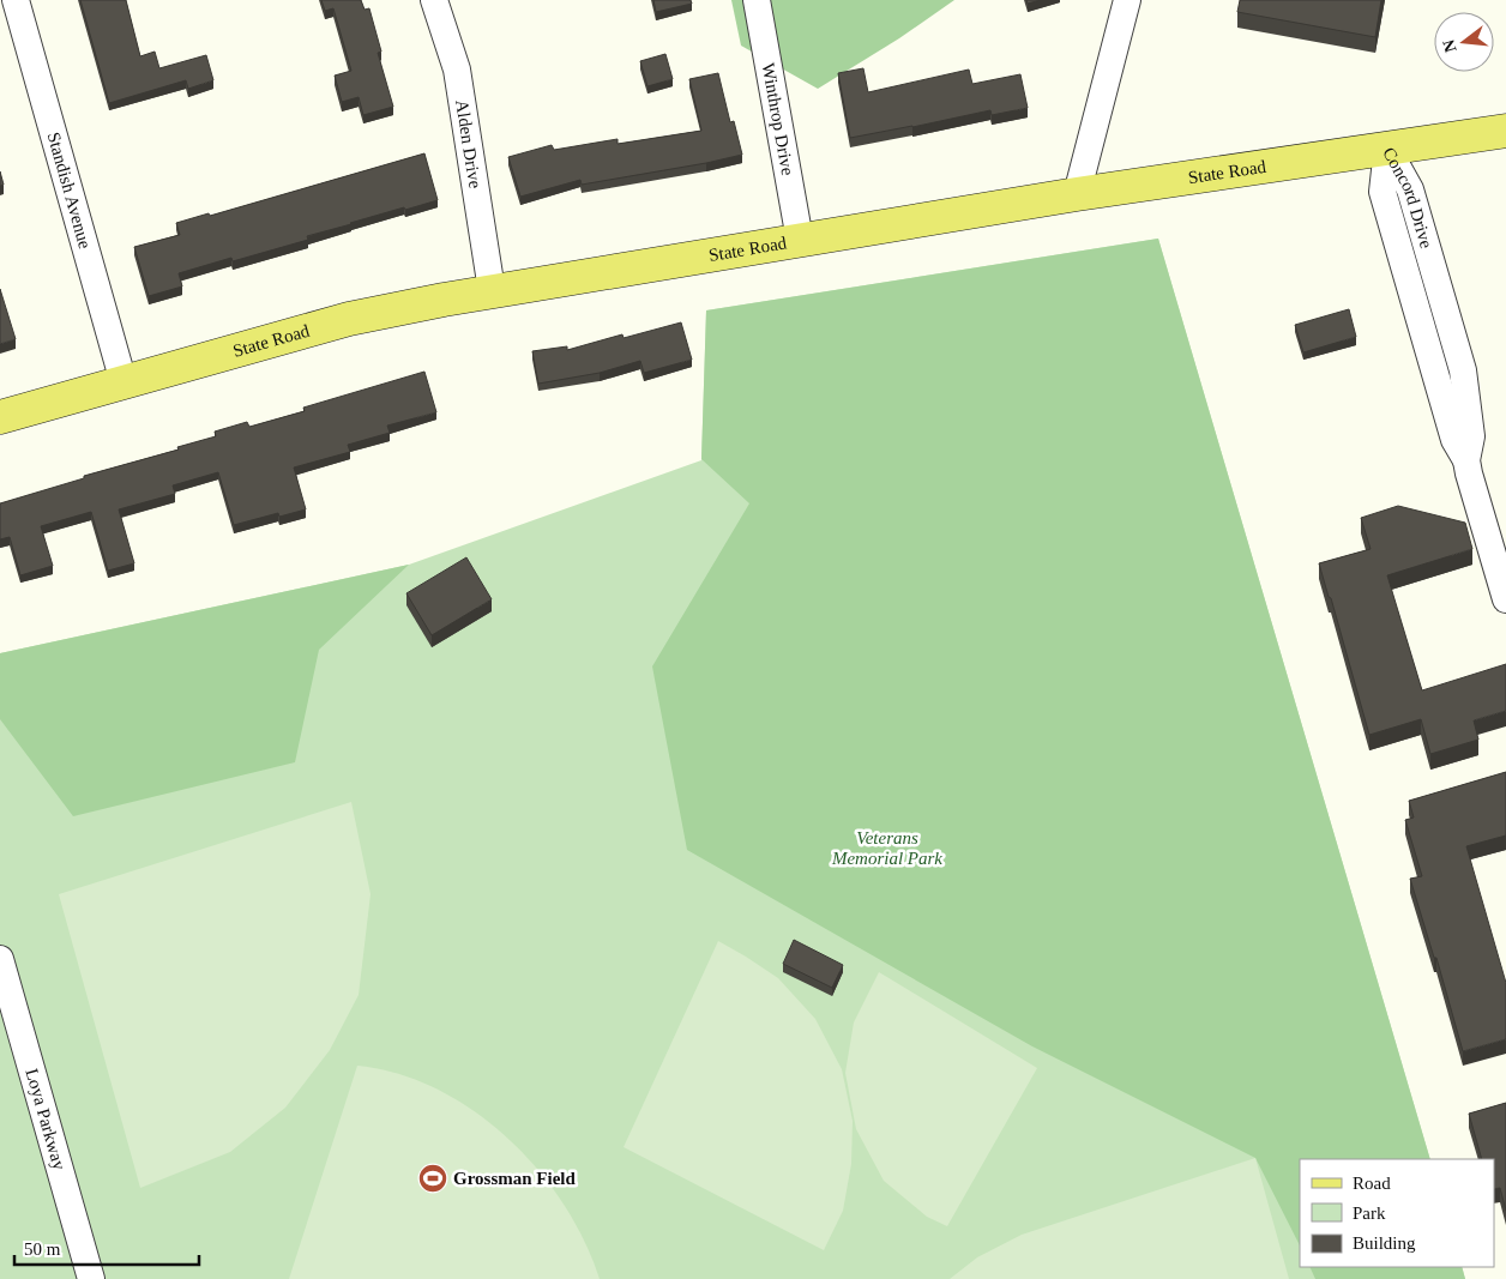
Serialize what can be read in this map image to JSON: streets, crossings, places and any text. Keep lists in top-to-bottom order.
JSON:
{
  "streets": {
    "main road": ["State Road"],
    "street": [
      "Winthrop Drive",
      "Alden Drive",
      "Standish Avenue",
      "Concord Drive",
      "Loya Parkway"
    ]
  },
  "crossings": [
    ["Winthrop Drive", "State Road"],
    ["Alden Drive", "State Road"],
    ["State Road", "Standish Avenue"],
    ["State Road", "Concord Drive"]
  ],
  "parks": ["Veterans Memorial Park"],
  "places": {
    "sports": ["Grossman Field"]
  },
  "legend": ["Road", "Park", "Building"],
  "scale_bar": "50 m",
  "north": "left"
}
